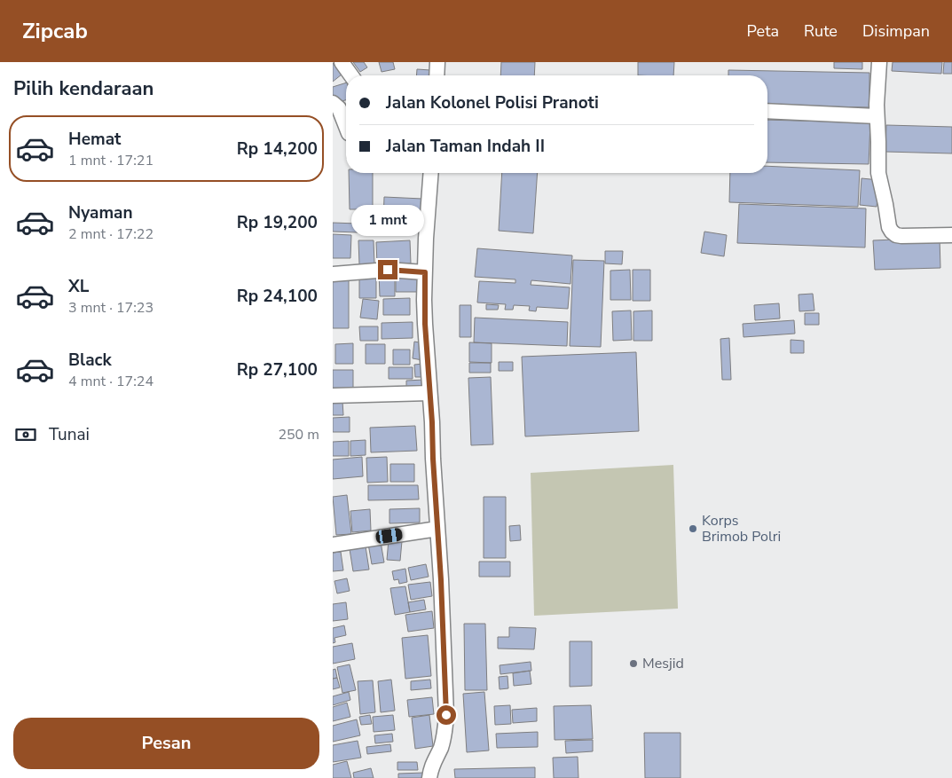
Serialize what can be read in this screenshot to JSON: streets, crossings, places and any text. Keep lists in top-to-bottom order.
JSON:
{
  "places": ["Korps Brimob Polri", "Mesjid"],
  "page": {
    "header": "Zipcab",
    "nav": ["Peta", "Rute", "Disimpan"],
    "heading": "Pilih kendaraan",
    "banner": ["Jalan Kolonel Polisi Pranoti", "Jalan Taman Indah II"],
    "list": [
      {
        "name": "Hemat",
        "note": "1 mnt · 17:21",
        "value": "Rp 14,200"
      },
      {
        "name": "Nyaman",
        "note": "2 mnt · 17:22",
        "value": "Rp 19,200"
      },
      {
        "name": "XL",
        "note": "3 mnt · 17:23",
        "value": "Rp 24,100"
      },
      {
        "name": "Black",
        "note": "4 mnt · 17:24",
        "value": "Rp 27,100"
      }
    ],
    "bubble": "1 mnt",
    "pay": ["Tunai", "250 m"],
    "buttons": "Pesan"
  }
}
